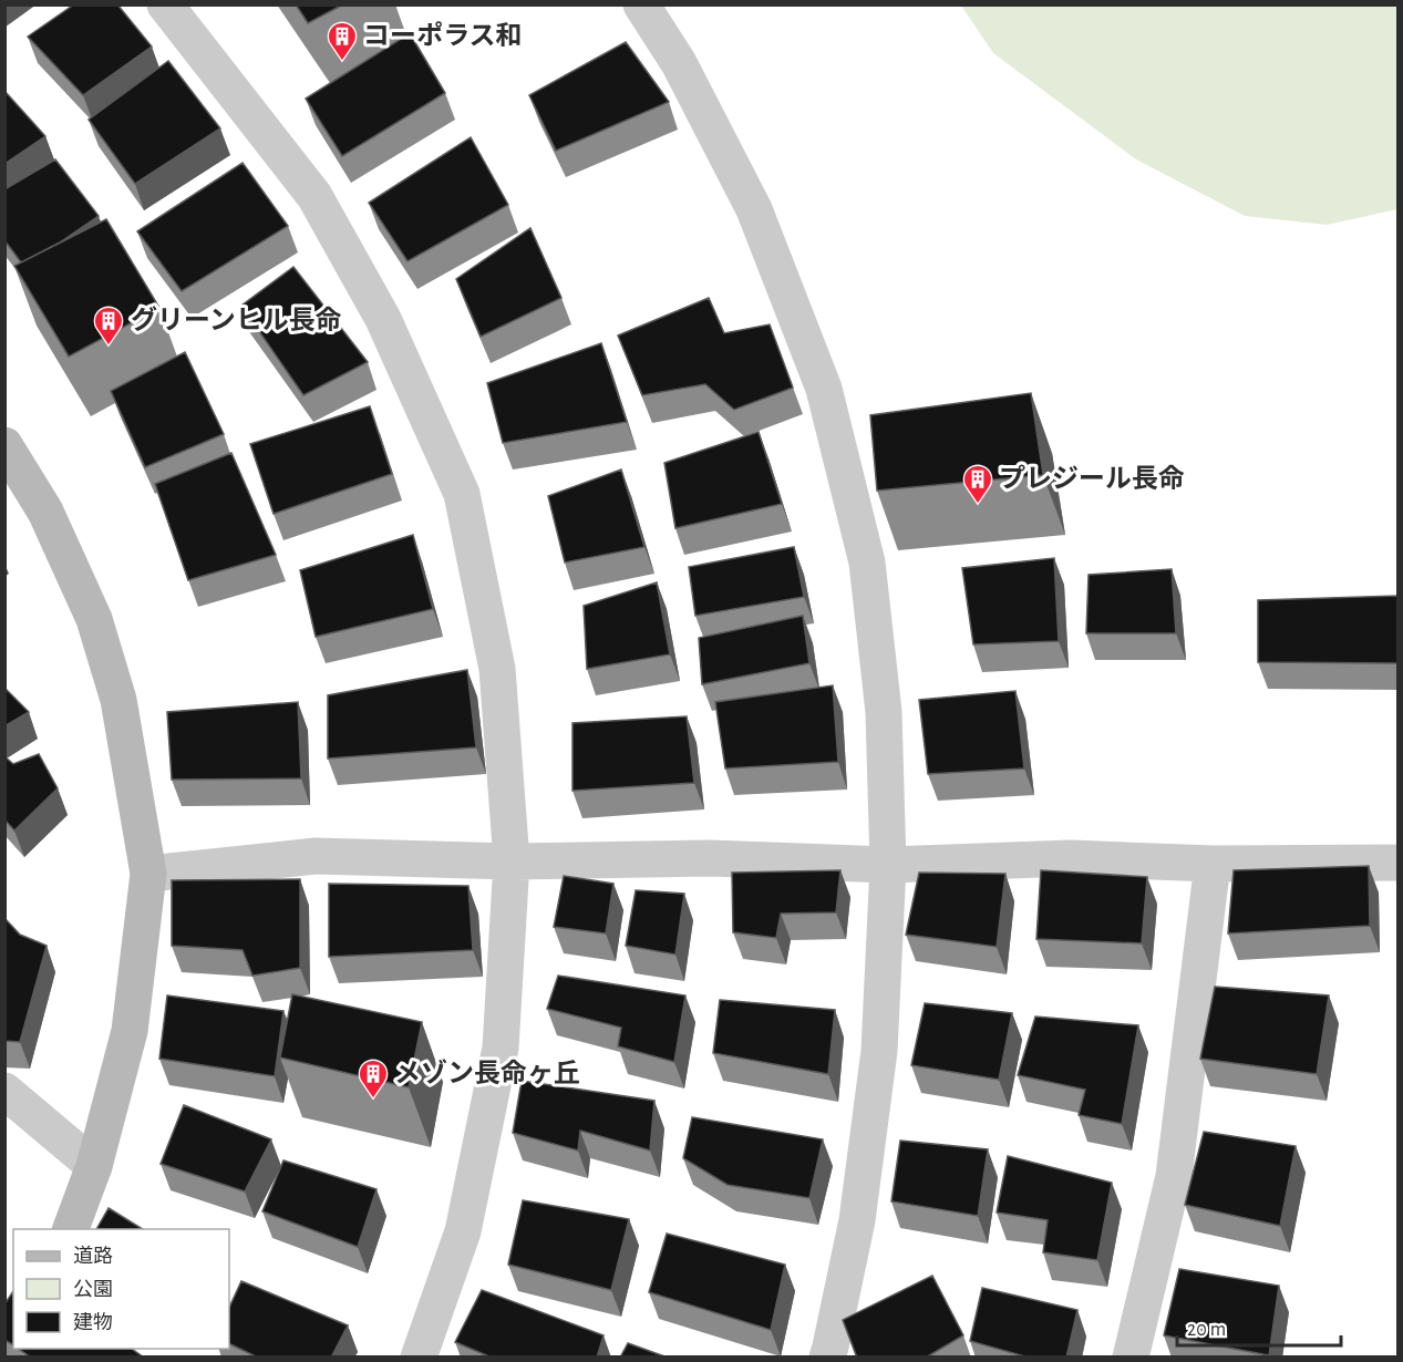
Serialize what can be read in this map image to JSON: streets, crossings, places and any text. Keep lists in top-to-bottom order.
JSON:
{
  "places": {
    "building": [
      "コーポラス和",
      "グリーンヒル長命",
      "プレジール長命",
      "メゾン長命ヶ丘"
    ]
  },
  "legend": ["道路", "公園", "建物"],
  "scale_bar": "20 m"
}
